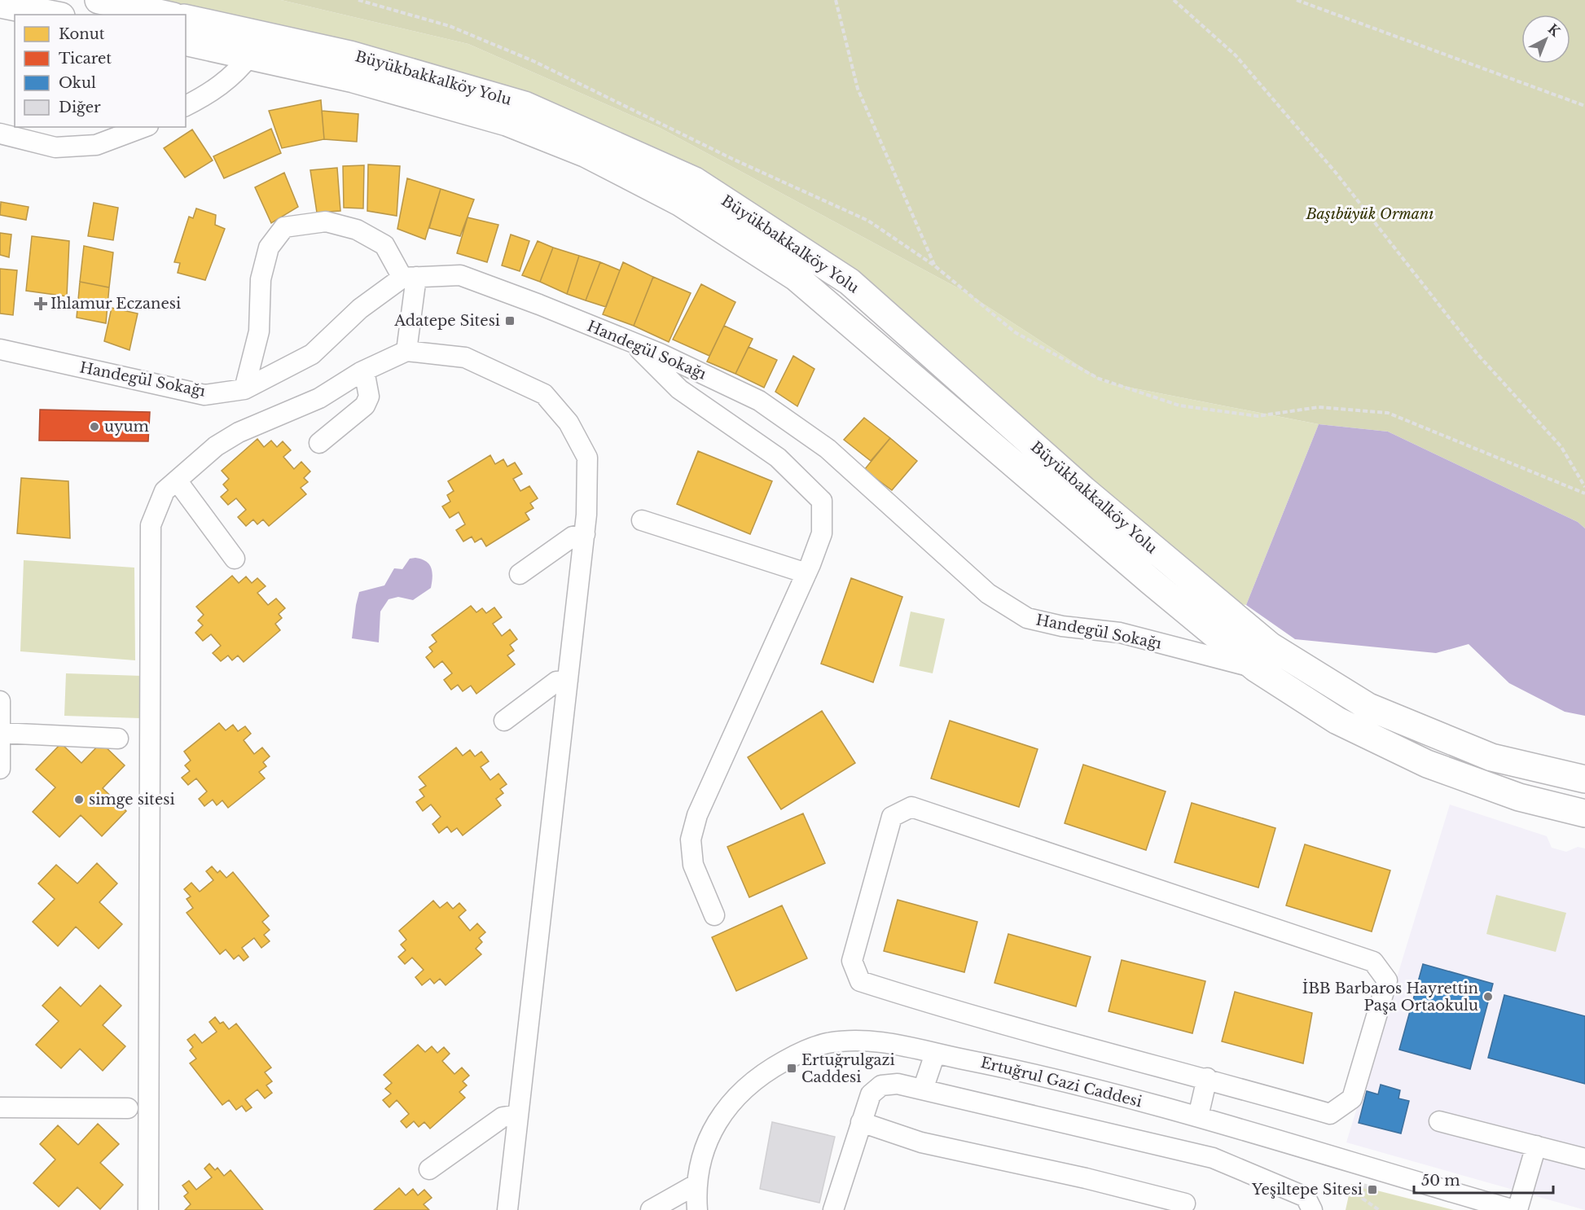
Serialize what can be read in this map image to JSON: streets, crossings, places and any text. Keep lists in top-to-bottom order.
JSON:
{
  "streets": {
    "highway": ["Büyükbakkalköy Yolu"],
    "street": ["Handegül Sokağı", "Ertuğrul Gazi Caddesi"]
  },
  "crossings": [
    ["Büyükbakkalköy Yolu", "Handegül Sokağı"]
  ],
  "parks": ["Başıbüyük Ormanı"],
  "places": {
    "health": ["Ihlamur Eczanesi"],
    "transit": ["Adatepe Sitesi", "Ertuğrulgazi Caddesi", "Yeşiltepe Sitesi"],
    "other": ["uyum", "simge sitesi", "İBB Barbaros Hayrettin Paşa Ortaokulu"]
  },
  "legend": [
    "Konut",
    "Ticaret",
    "Okul",
    "Diğer"
  ],
  "scale_bar": "50 m",
  "north": "top right"
}
